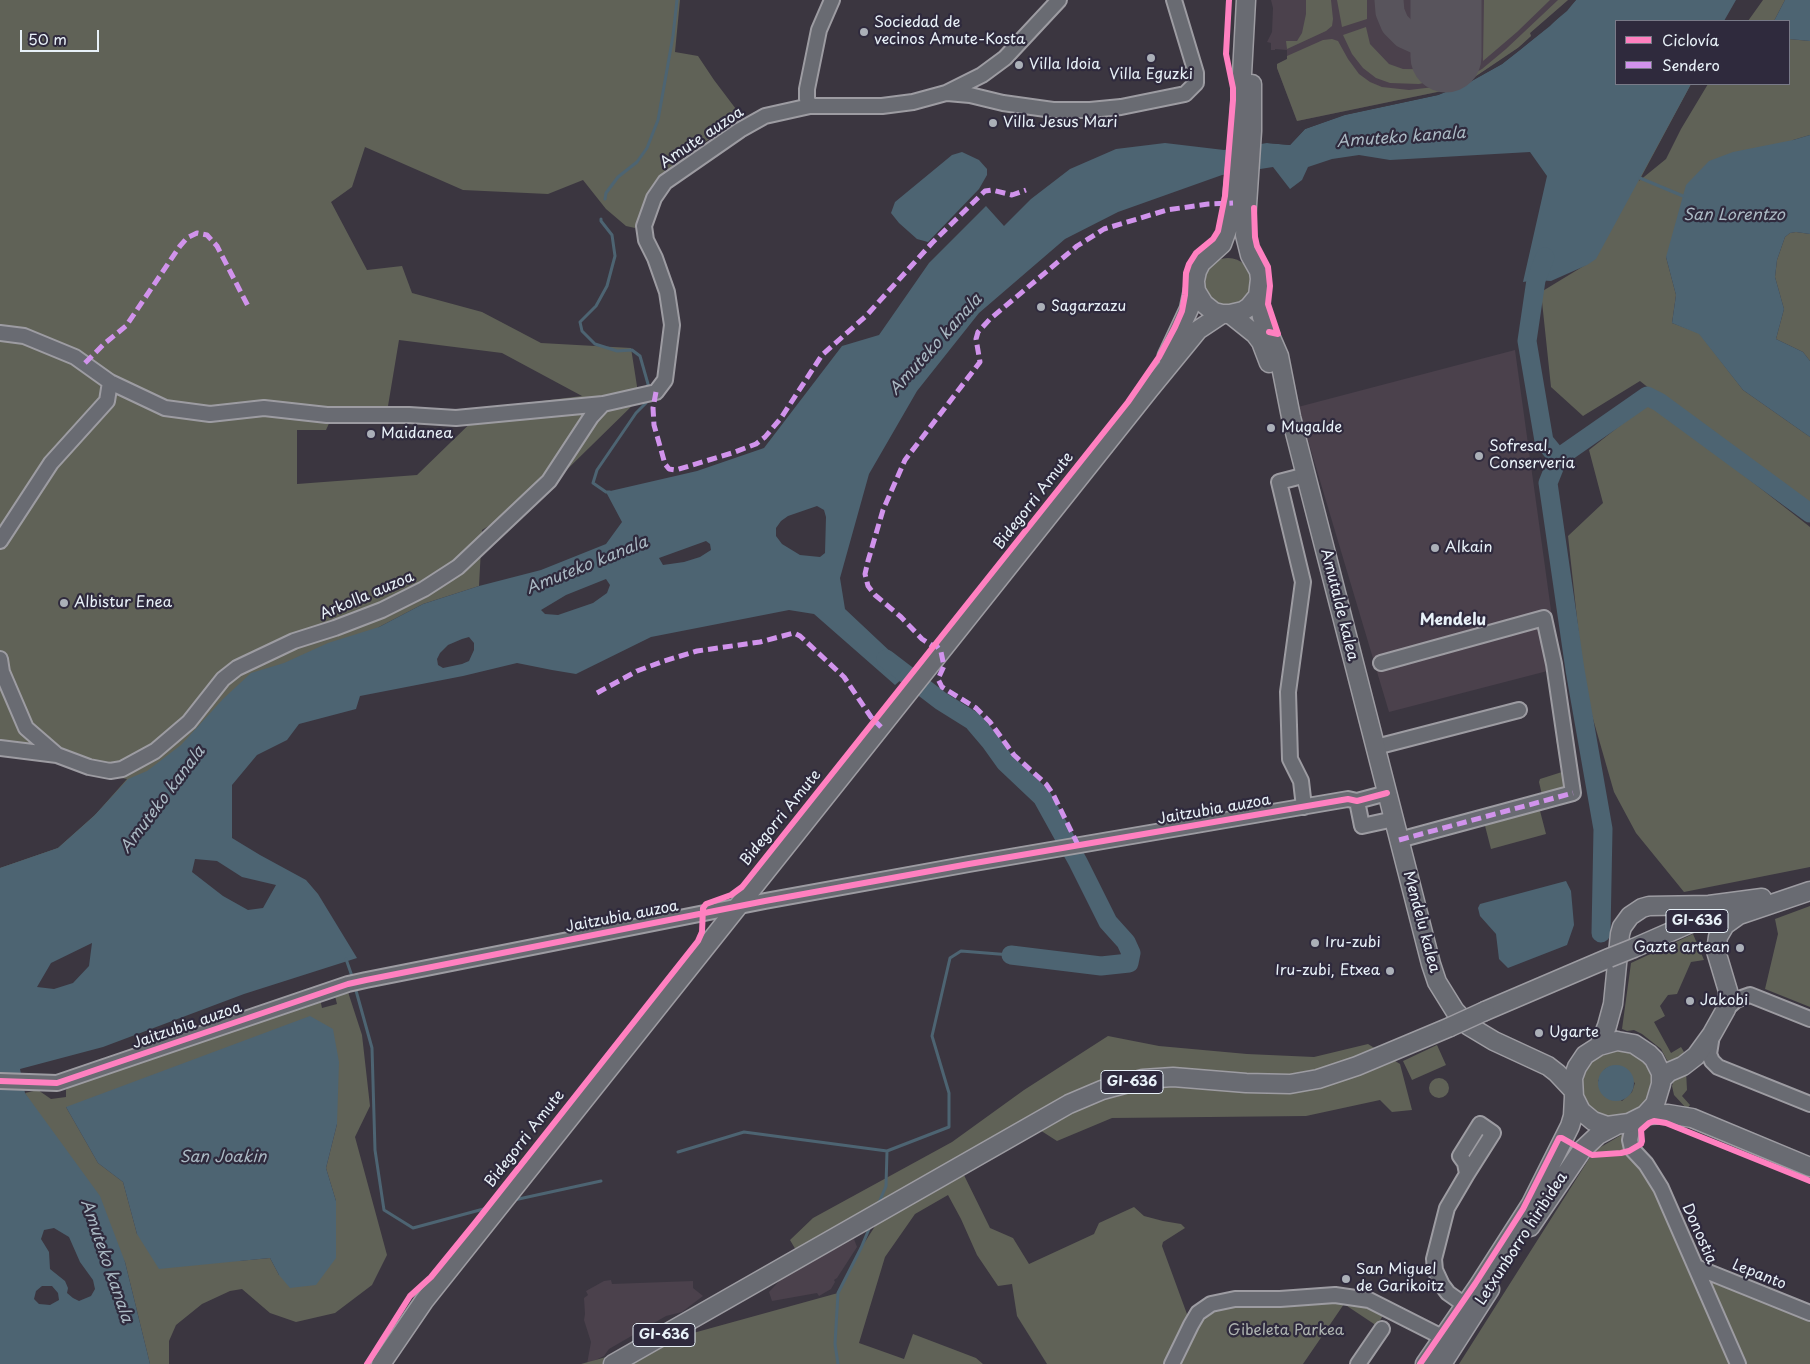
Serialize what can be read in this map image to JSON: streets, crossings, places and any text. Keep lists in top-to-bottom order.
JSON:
{
  "streets": {
    "main road": [
      "Amutalde kalea",
      "GI-636",
      "Mendelu kalea",
      "Letxunborro hiribidea"
    ],
    "street": [
      "Amute auzoa",
      "Arkolla auzoa",
      "Jaitzubia auzoa",
      "Donostia",
      "Lepanto"
    ],
    "cycle path": ["Bidegorri Amute"]
  },
  "crossings": [
    ["Amute auzoa", "Arkolla auzoa"],
    ["Amutalde kalea", "Jaitzubia auzoa"],
    ["Amutalde kalea", "Mendelu kalea"],
    ["Jaitzubia auzoa", "Mendelu kalea"],
    ["Mendelu kalea", "Donostia"],
    ["Mendelu kalea", "Letxunborro hiribidea"],
    ["Donostia", "Letxunborro hiribidea"],
    ["Donostia", "Lepanto"]
  ],
  "districts": ["Mendelu"],
  "water": ["Amuteko kanala", "San Lorentzo", "San Joakin"],
  "parks": ["Gibeleta Parkea"],
  "places": [
    "Sociedad de vecinos Amute-Kosta",
    "Villa Eguzki",
    "Villa Idoia",
    "Villa Jesus Mari",
    "Sagarzazu",
    "Mugalde",
    "Maidanea",
    "Sofresal, Conserveria",
    "Alkain",
    "Albistur Enea",
    "Iru-zubi",
    "Gazte artean",
    "Iru-zubi, Etxea",
    "Jakobi",
    "Ugarte",
    "San Miguel de Garikoitz"
  ],
  "legend": ["Ciclovía", "Sendero"],
  "scale_bar": "50 m"
}
